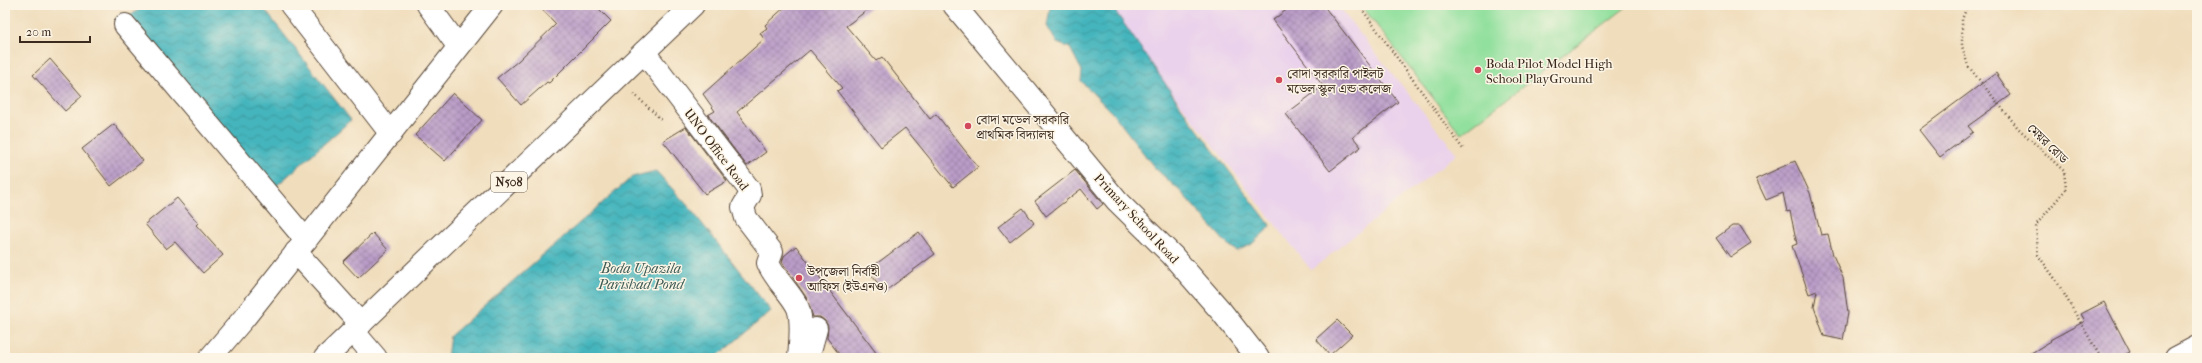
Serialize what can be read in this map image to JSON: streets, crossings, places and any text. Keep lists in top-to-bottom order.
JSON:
{
  "streets": {
    "main road": ["UNO Office Road", "N508", "Primary School Road"],
    "path": ["মেয়র রোড"]
  },
  "crossings": [
    ["UNO Office Road", "N508"]
  ],
  "water": ["Boda Upazila Parishad Pond"],
  "places": [
    "Boda Pilot Model High School PlayGround",
    "বোদা সরকারি পাইলট মডেল স্কুল এন্ড কলেজ",
    "বোদা মডেল সরকারি প্রাথমিক বিদ্যালয়",
    "উপজেলা নির্বাহী আফিস (ইউএনও)"
  ],
  "scale_bar": "20 m"
}
